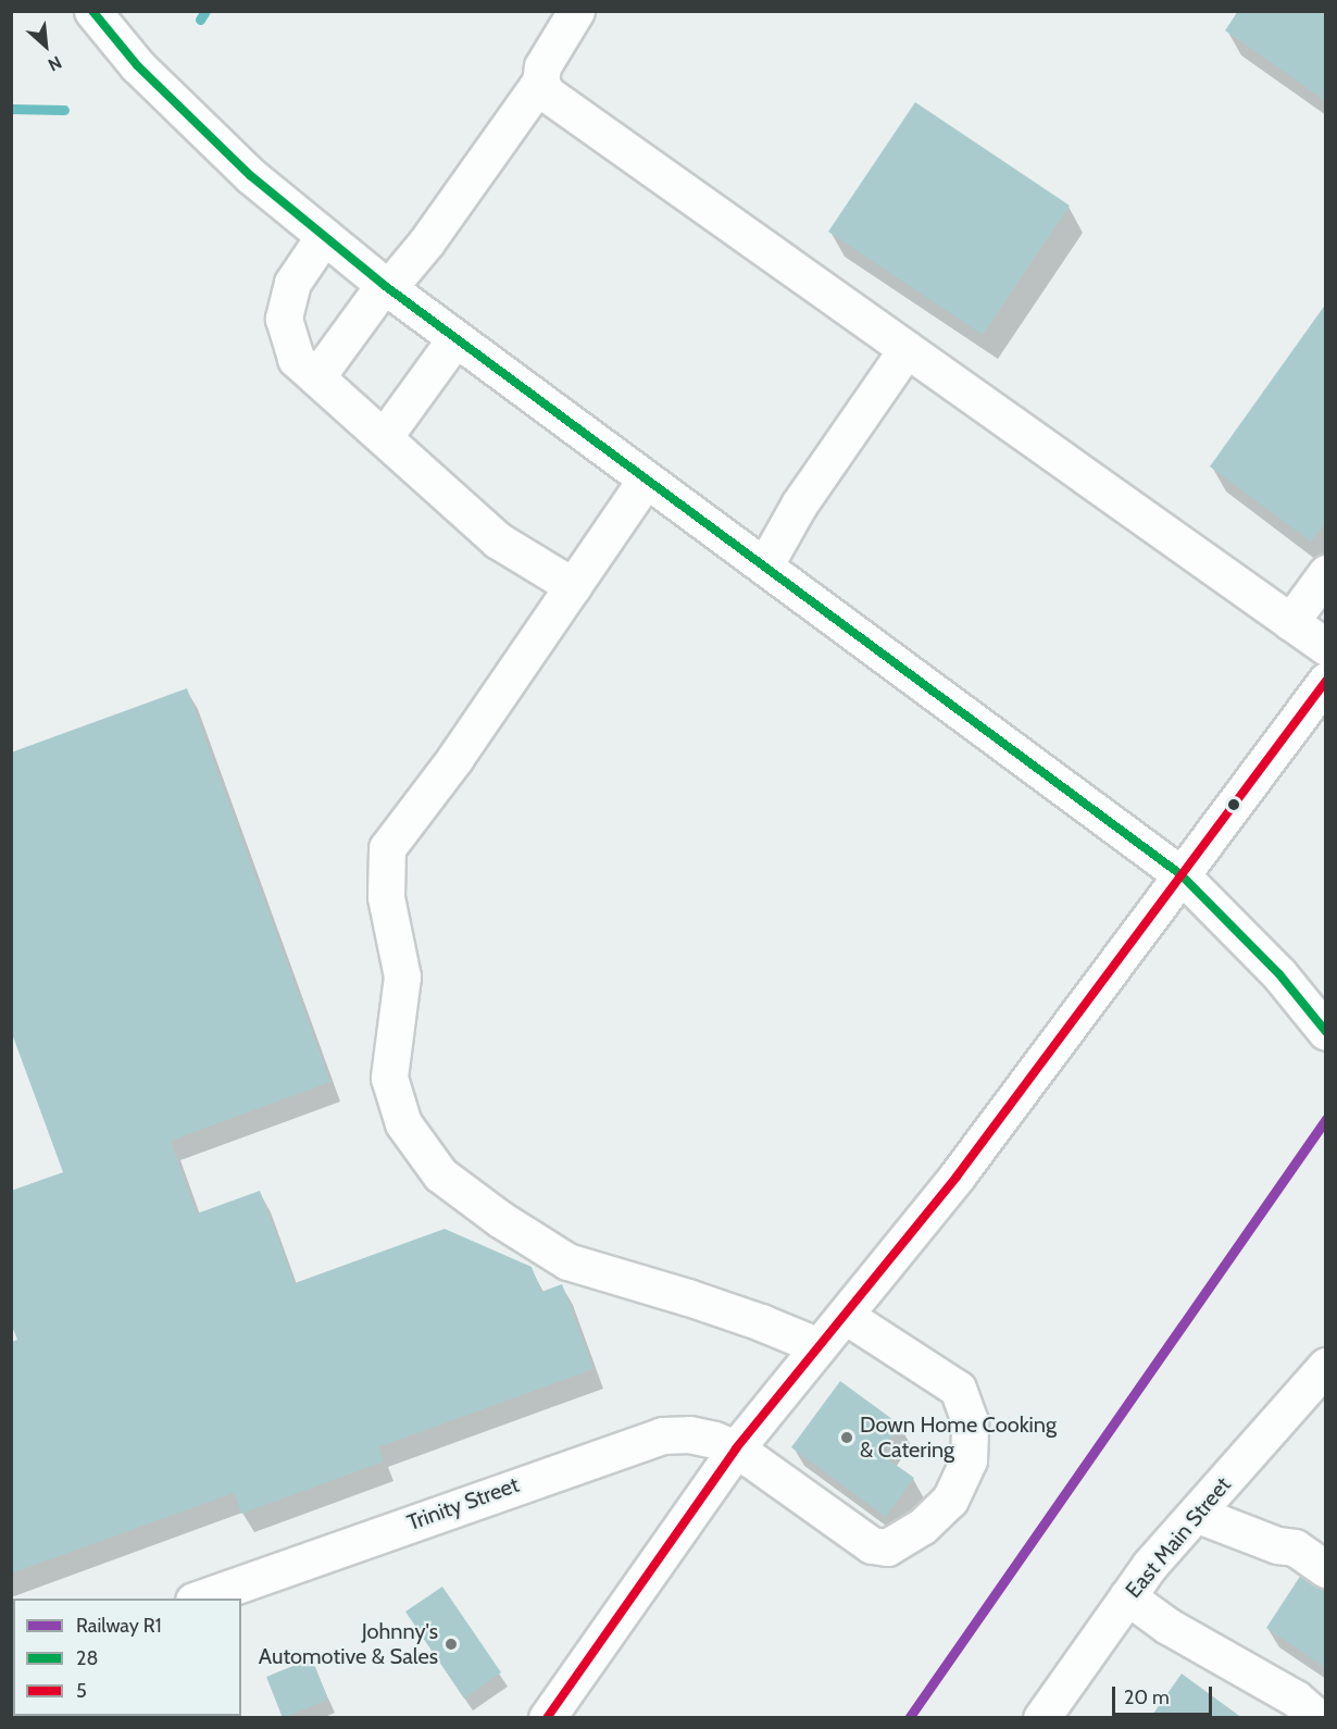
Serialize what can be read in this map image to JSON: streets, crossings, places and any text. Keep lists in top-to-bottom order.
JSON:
{
  "streets": {
    "street": ["Trinity Street", "East Main Street"]
  },
  "places": ["Down Home Cooking & Catering", "Johnny's Automotive & Sales"],
  "lines": ["transit line 28", "transit line 5", "rail line R1"],
  "legend": ["Railway R1", "28", "5"],
  "scale_bar": "20 m",
  "north": "bottom right"
}
